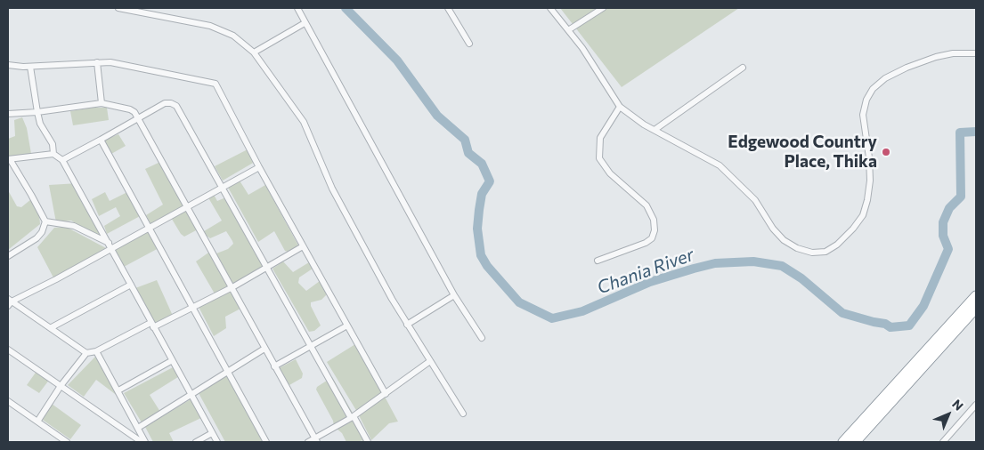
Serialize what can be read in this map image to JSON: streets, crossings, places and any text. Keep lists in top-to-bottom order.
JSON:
{
  "water": ["Chania River"],
  "places": ["Edgewood Country Place, Thika"],
  "north": "top right"
}
